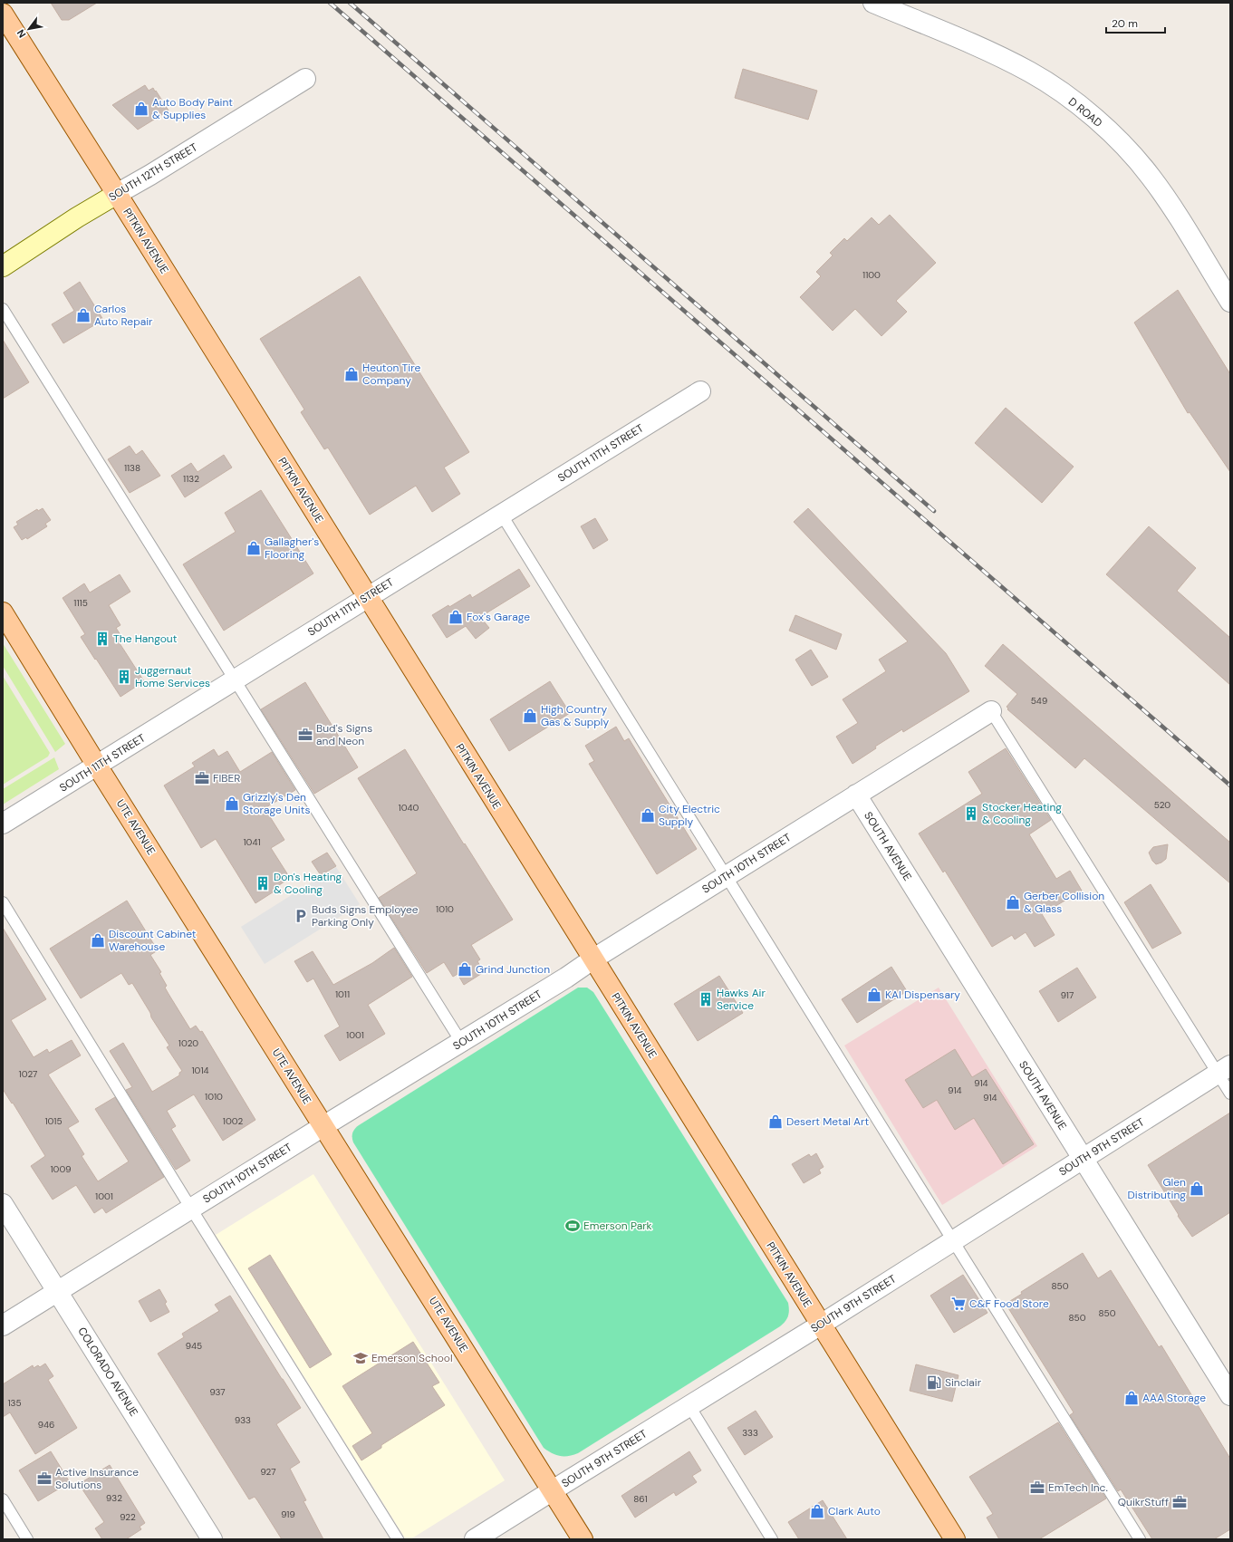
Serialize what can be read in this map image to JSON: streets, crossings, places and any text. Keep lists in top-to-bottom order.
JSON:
{
  "streets": {
    "main road": ["SOUTH 12TH STREET", "PITKIN AVENUE", "UTE AVENUE"],
    "street": [
      "D ROAD",
      "SOUTH 11TH STREET",
      "SOUTH AVENUE",
      "SOUTH 10TH STREET",
      "SOUTH 9TH STREET",
      "COLORADO AVENUE"
    ]
  },
  "crossings": [
    ["SOUTH 12TH STREET", "PITKIN AVENUE"],
    ["PITKIN AVENUE", "SOUTH 11TH STREET"],
    ["PITKIN AVENUE", "SOUTH 10TH STREET"],
    ["PITKIN AVENUE", "SOUTH 9TH STREET"],
    ["SOUTH 11TH STREET", "UTE AVENUE"],
    ["UTE AVENUE", "SOUTH 10TH STREET"],
    ["UTE AVENUE", "SOUTH 9TH STREET"],
    ["SOUTH AVENUE", "SOUTH 10TH STREET"],
    ["SOUTH AVENUE", "SOUTH 9TH STREET"],
    ["SOUTH 10TH STREET", "COLORADO AVENUE"]
  ],
  "places": {
    "shop": [
      "Auto Body Paint & Supplies",
      "Carlos Auto Repair",
      "Heuton Tire Company",
      "Gallagher's Flooring",
      "Fox's Garage",
      "High Country Gas & Supply",
      "Grizzly's Den Storage Units",
      "City Electric Supply",
      "Gerber Collision & Glass",
      "Discount Cabinet Warehouse",
      "Grind Junction",
      "KAI Dispensary",
      "Desert Metal Art",
      "Glen Distributing",
      "AAA Storage",
      "Clark Auto"
    ],
    "building": [
      "The Hangout",
      "Juggernaut Home Services",
      "Stocker Heating & Cooling",
      "Don's Heating & Cooling",
      "Hawks Air Service"
    ],
    "office": [
      "Bud's Signs and Neon",
      "FIBER",
      "Active Insurance Solutions",
      "EmTech Inc.",
      "QuikrStuff"
    ],
    "parking": ["Buds Signs Employee Parking Only"],
    "sports": ["Emerson Park"],
    "supermarket": ["C&F Food Store"],
    "school or university": ["Emerson School"],
    "fuel station": ["Sinclair"]
  },
  "house_numbers": [
    "1100",
    "1138",
    "1132",
    "1115",
    "549",
    "520",
    "1040",
    "1041",
    "1010",
    "1011",
    "917",
    "1001",
    "1020",
    "1014",
    "1027",
    "914",
    "914",
    "1010",
    "914",
    "1015",
    "1002",
    "1009",
    "1001",
    "850",
    "850",
    "850",
    "945",
    "937",
    "135",
    "933",
    "946",
    "333",
    "927",
    "932",
    "861",
    "919",
    "922"
  ],
  "scale_bar": "20 m",
  "north": "bottom left"
}
